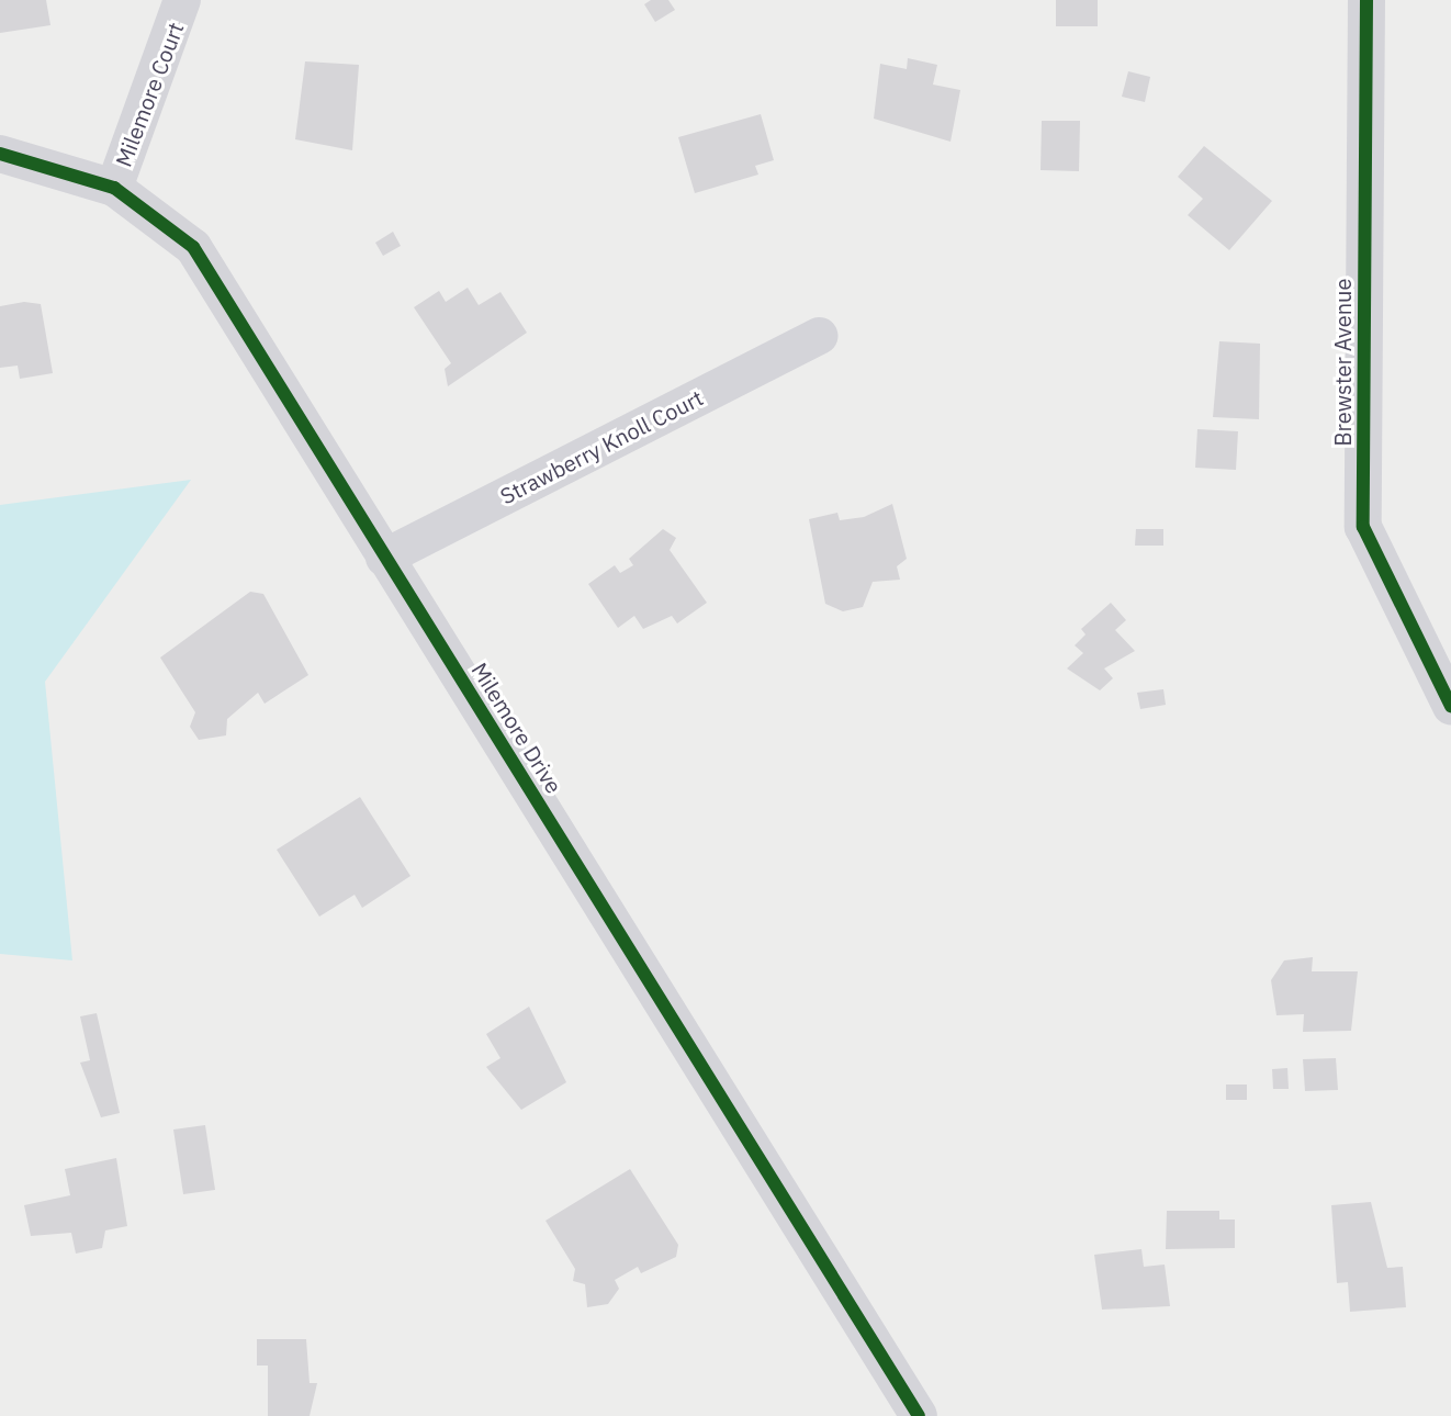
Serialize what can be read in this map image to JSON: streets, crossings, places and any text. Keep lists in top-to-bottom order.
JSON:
{
  "streets": {
    "street": [
      "Milemore Court",
      "Brewster Avenue",
      "Strawberry Knoll Court",
      "Milemore Drive"
    ]
  },
  "crossings": [
    ["Milemore Court", "Milemore Drive"],
    ["Strawberry Knoll Court", "Milemore Drive"]
  ]
}
